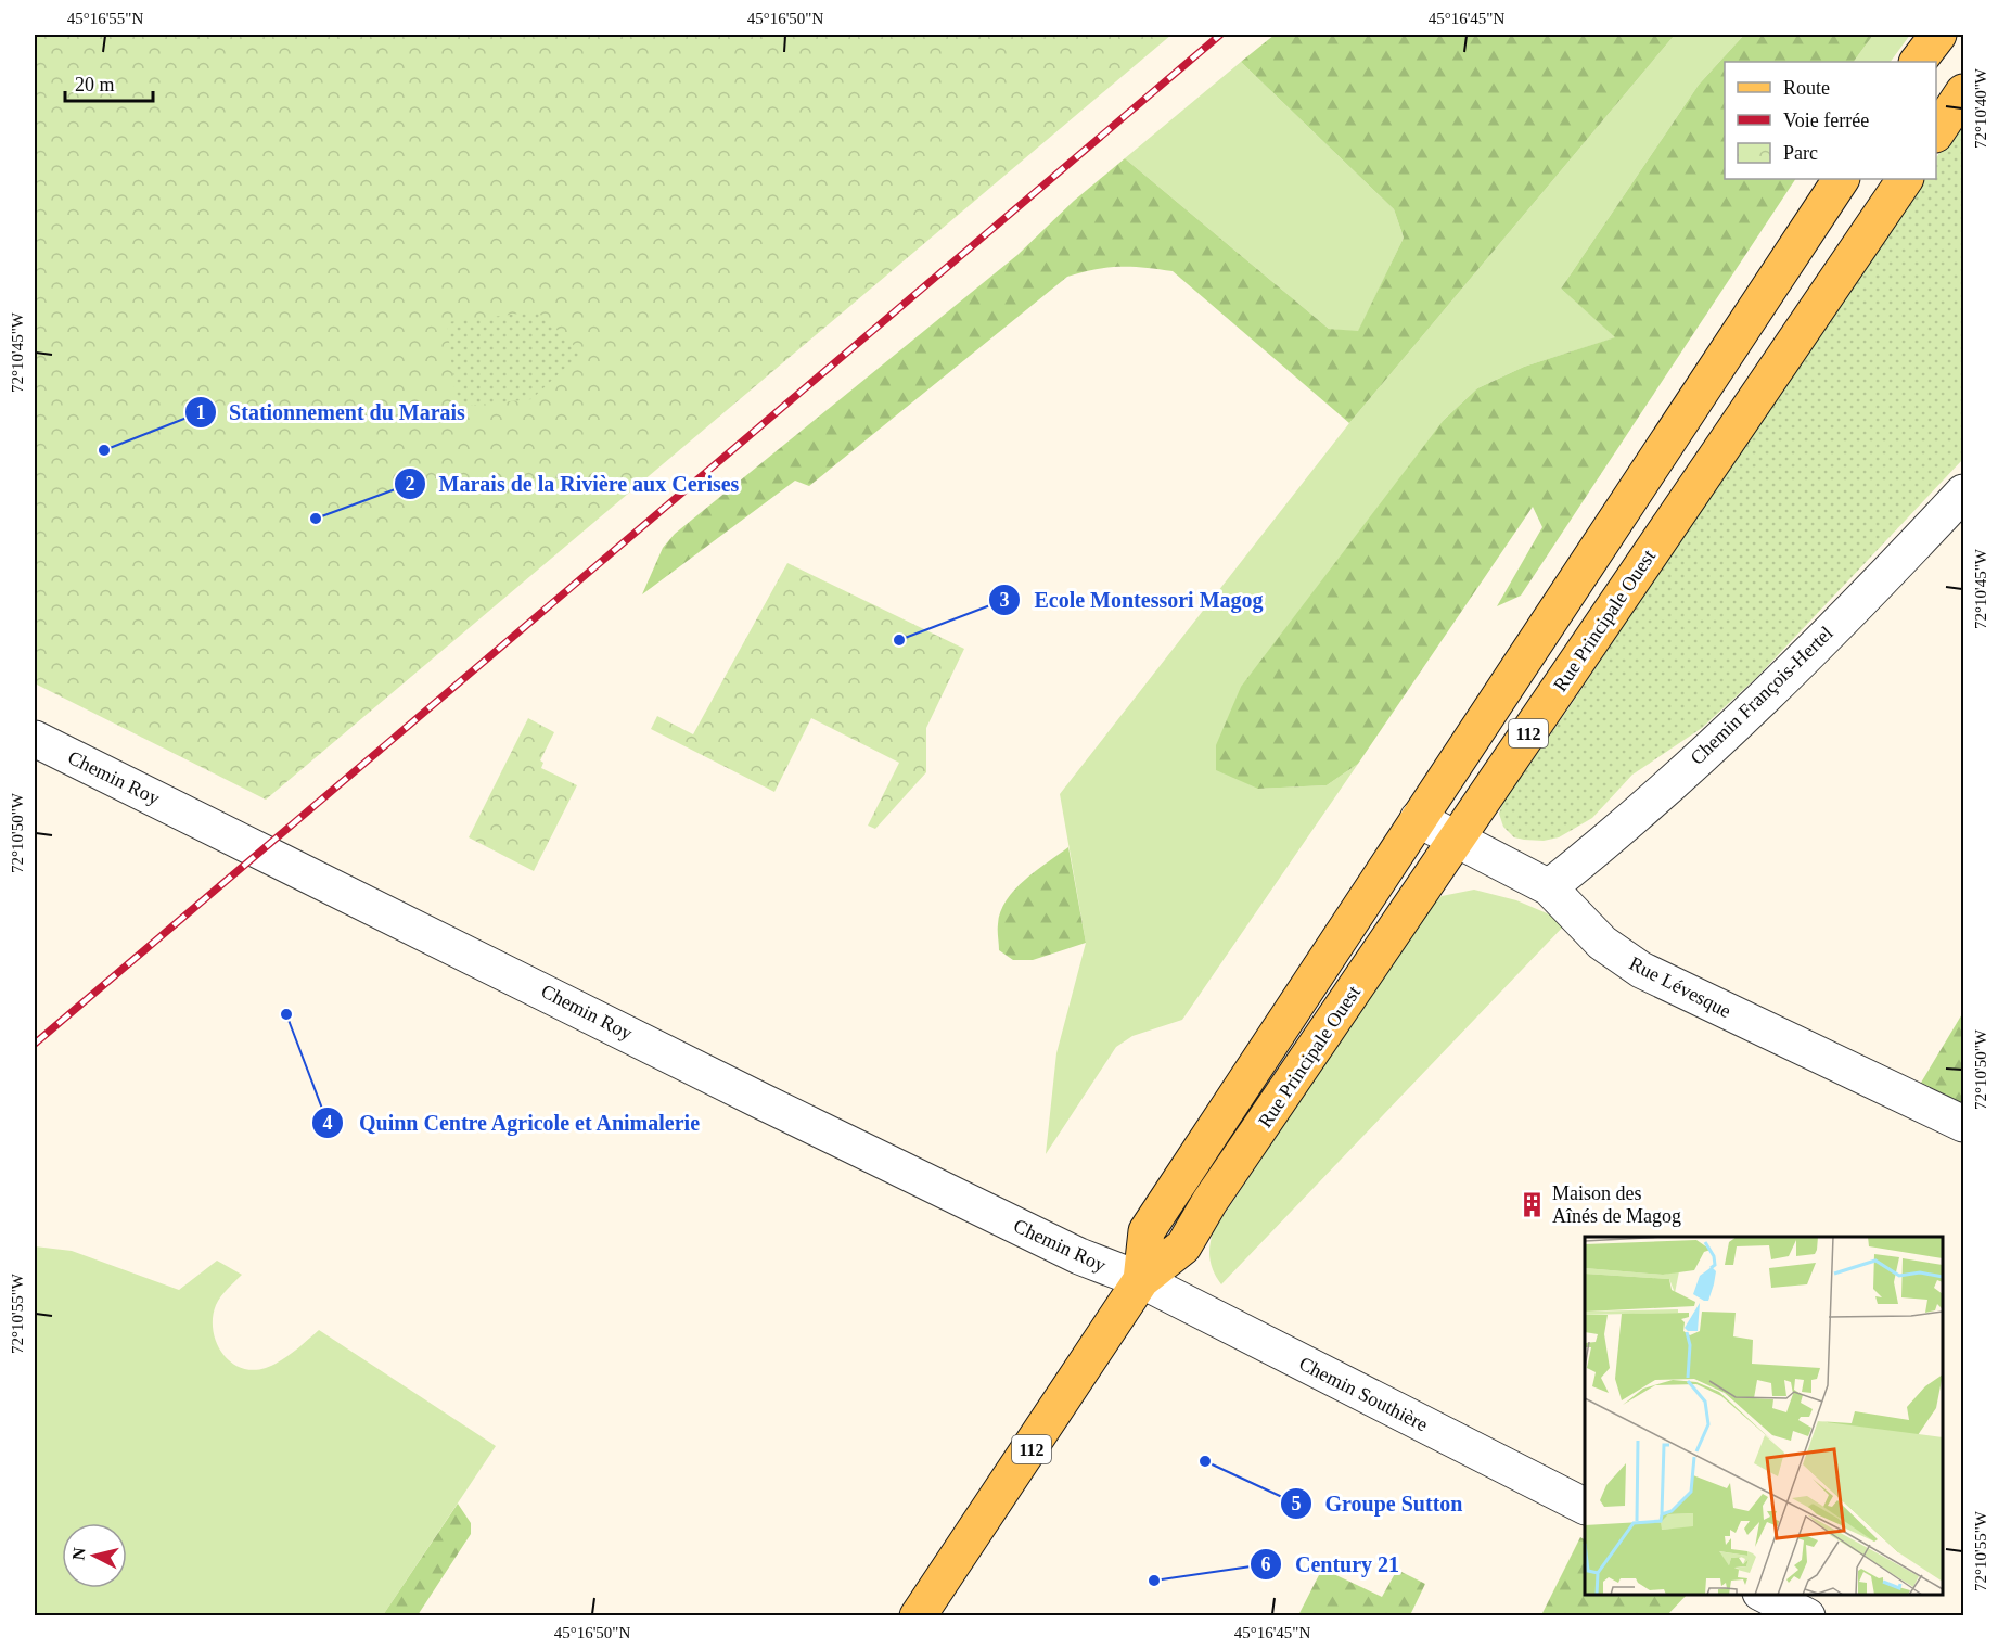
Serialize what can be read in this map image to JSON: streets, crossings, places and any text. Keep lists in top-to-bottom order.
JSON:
{
  "streets": {
    "main road": ["Rue Principale Ouest", "112"],
    "street": [
      "Chemin François-Hertel",
      "Chemin Roy",
      "Rue Lévesque",
      "Chemin Southière"
    ]
  },
  "crossings": [
    ["Rue Principale Ouest", "Chemin Roy"],
    ["Rue Principale Ouest", "Rue Lévesque"],
    ["Rue Principale Ouest", "Chemin Southière"],
    ["Chemin François-Hertel", "Rue Lévesque"],
    ["Chemin Roy", "Chemin Southière"]
  ],
  "places": {
    "other": [
      "Stationnement du Marais",
      "Marais de la Rivière aux Cerises",
      "Ecole Montessori Magog",
      "Quinn Centre Agricole et Animalerie",
      "Groupe Sutton",
      "Century 21"
    ],
    "building": ["Maison des Aînés de Magog"]
  },
  "legend": ["Route", "Voie ferrée", "Parc"],
  "scale_bar": "20 m",
  "north": "left",
  "coordinates": [
    "45°16'55\"N",
    "45°16'50\"N",
    "45°16'45\"N",
    "72°10'40\"W",
    "72°10'45\"W",
    "72°10'50\"W",
    "72°10'55\"W"
  ]
}
